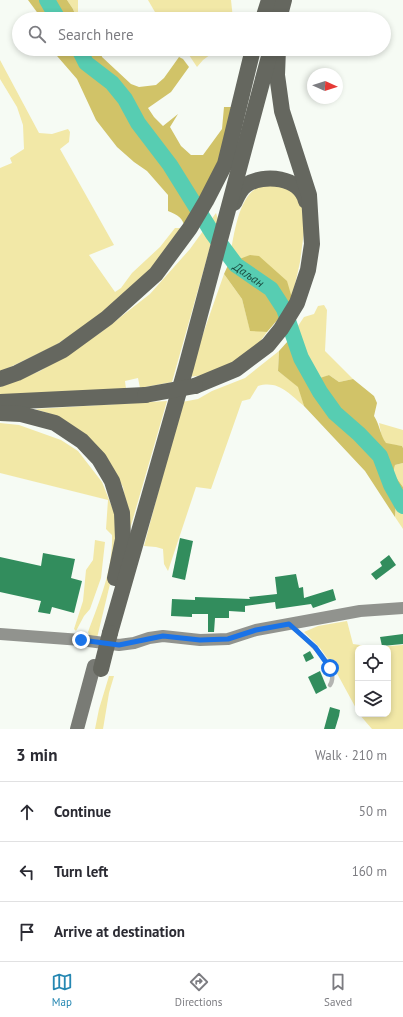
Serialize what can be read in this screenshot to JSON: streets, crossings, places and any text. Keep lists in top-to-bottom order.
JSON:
{
  "water": ["Даљан"],
  "north": "right",
  "page": {
    "search": "Search here",
    "heading": ["3 min", "Walk · 210 m"],
    "list": [
      ["Continue", "50 m"],
      ["Turn left", "160 m"],
      "Arrive at destination"
    ],
    "nav": ["Map", "Directions", "Saved"]
  }
}
